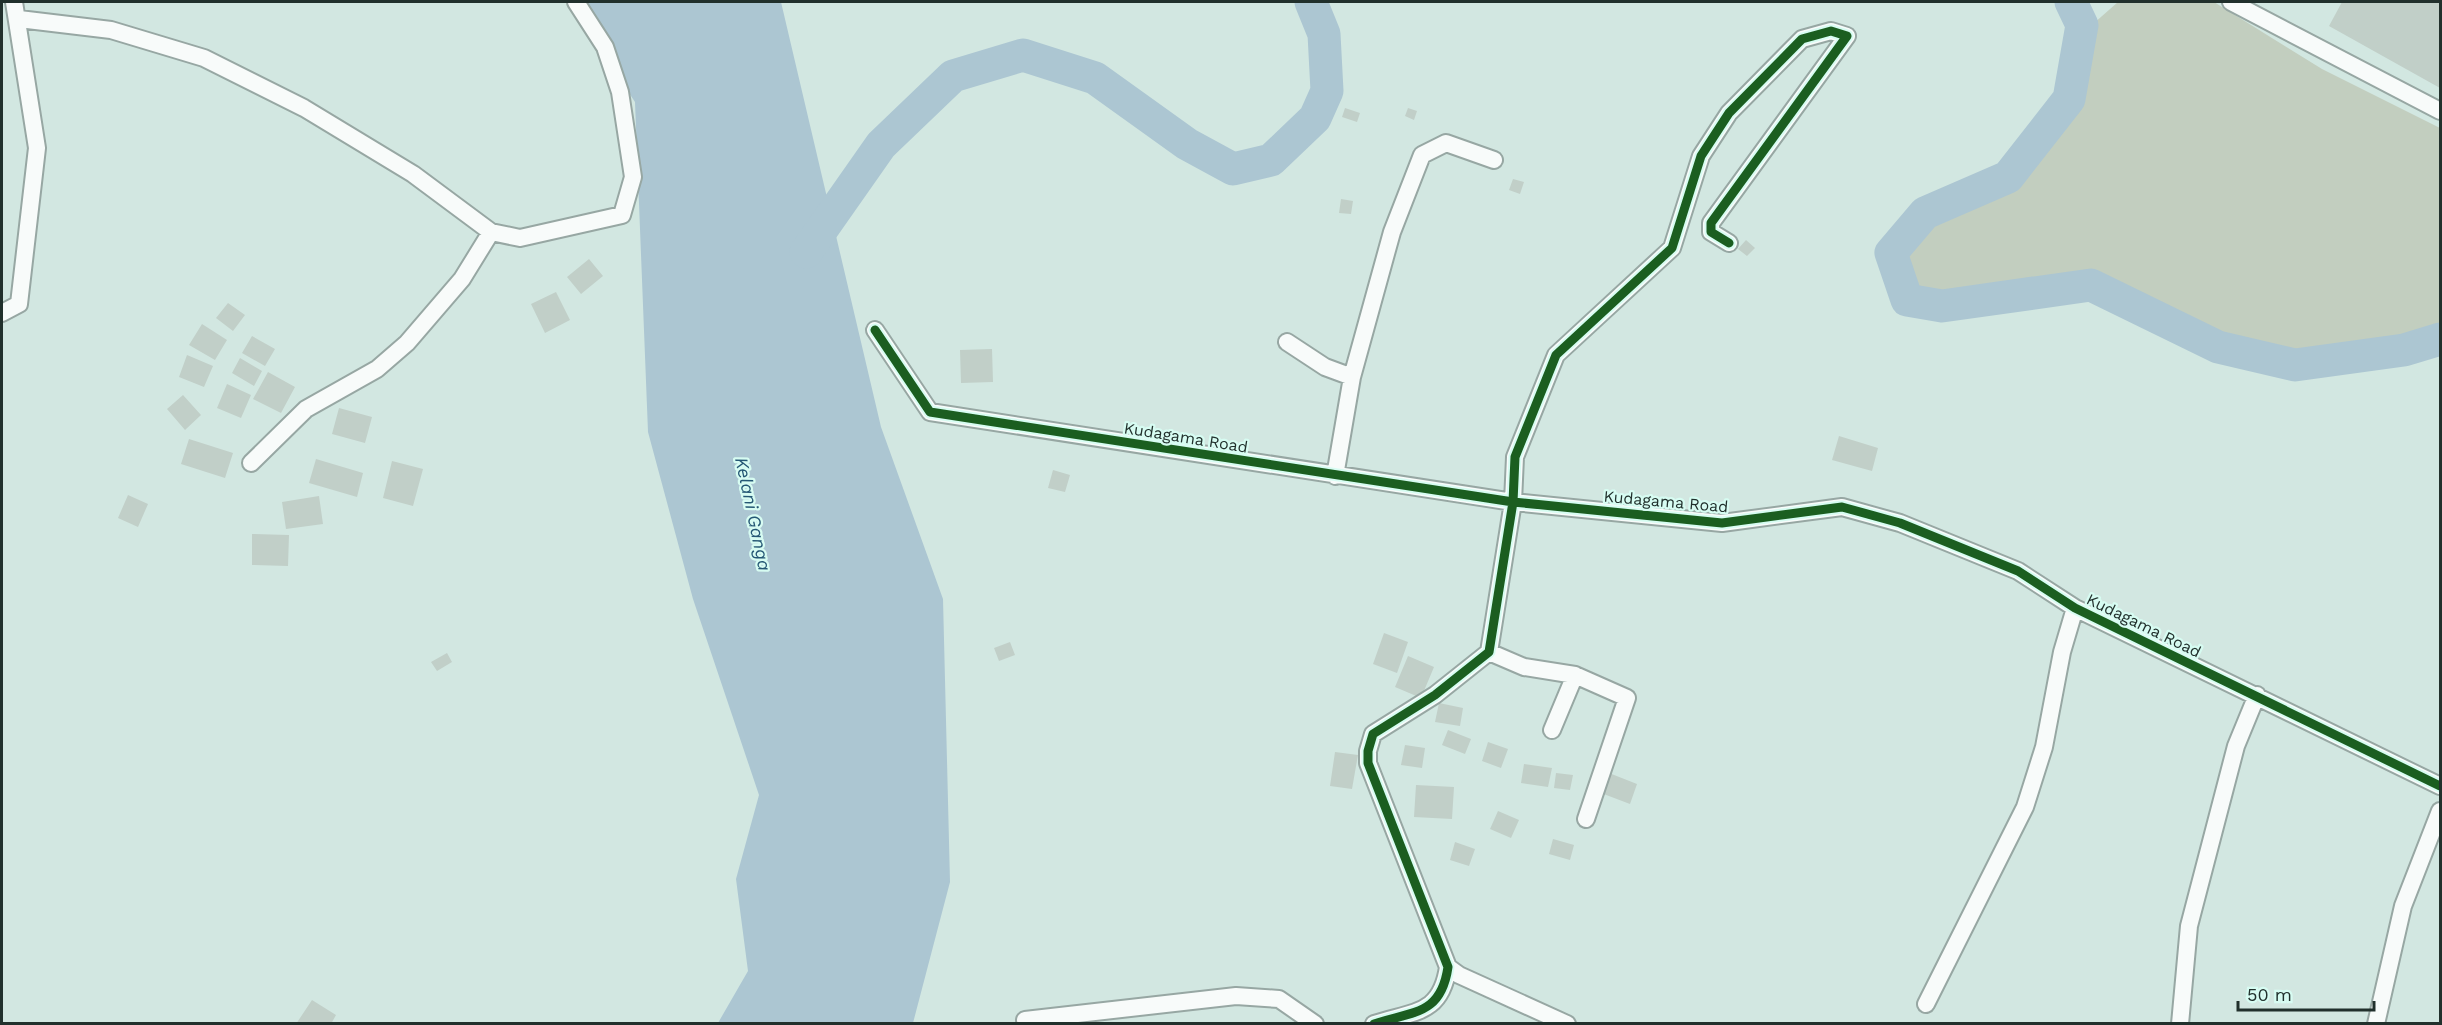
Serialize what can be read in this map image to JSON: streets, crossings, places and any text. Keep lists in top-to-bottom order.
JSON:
{
  "streets": {
    "street": ["Kudagama Road"]
  },
  "water": ["Kelani Ganga"],
  "scale_bar": "50 m"
}
